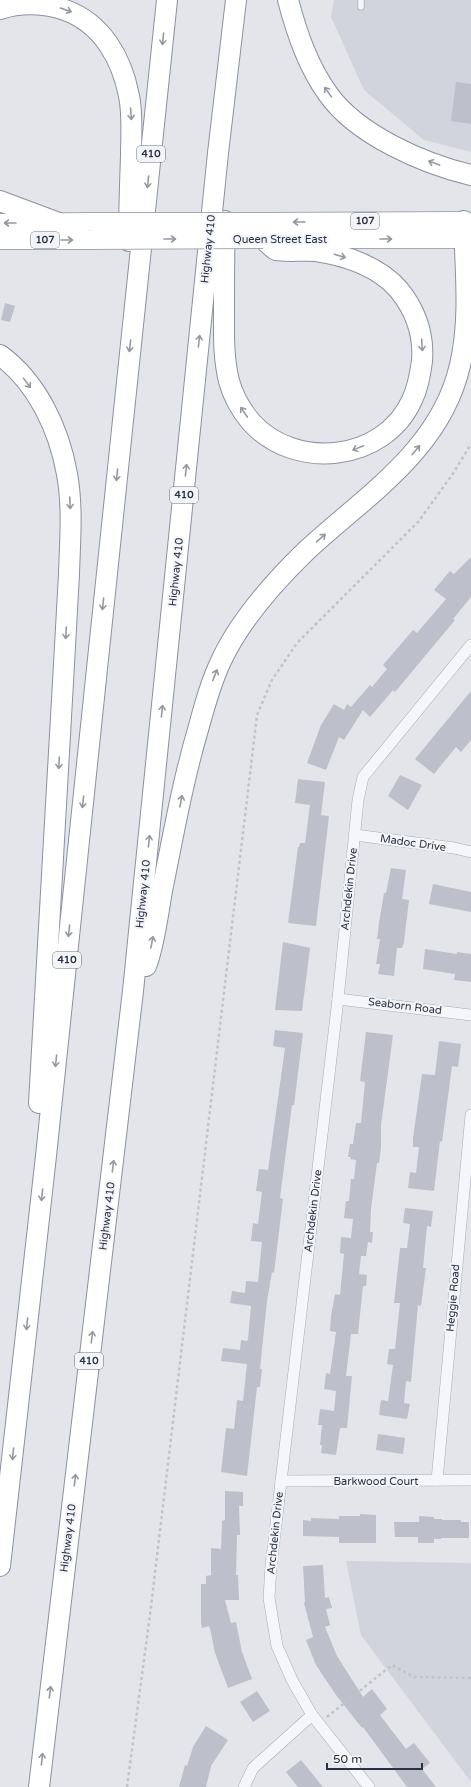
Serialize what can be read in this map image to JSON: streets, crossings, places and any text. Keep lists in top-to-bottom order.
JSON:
{
  "streets": {
    "highway": ["410", "Highway 410"],
    "main road": ["107", "Queen Street East"],
    "street": [
      "Madoc Drive",
      "Archdekin Drive",
      "Seaborn Road",
      "Heggie Road",
      "Barkwood Court"
    ]
  },
  "crossings": [
    ["Madoc Drive", "Archdekin Drive"],
    ["Archdekin Drive", "Seaborn Road"],
    ["Archdekin Drive", "Barkwood Court"],
    ["Heggie Road", "Barkwood Court"]
  ],
  "scale_bar": "50 m"
}
